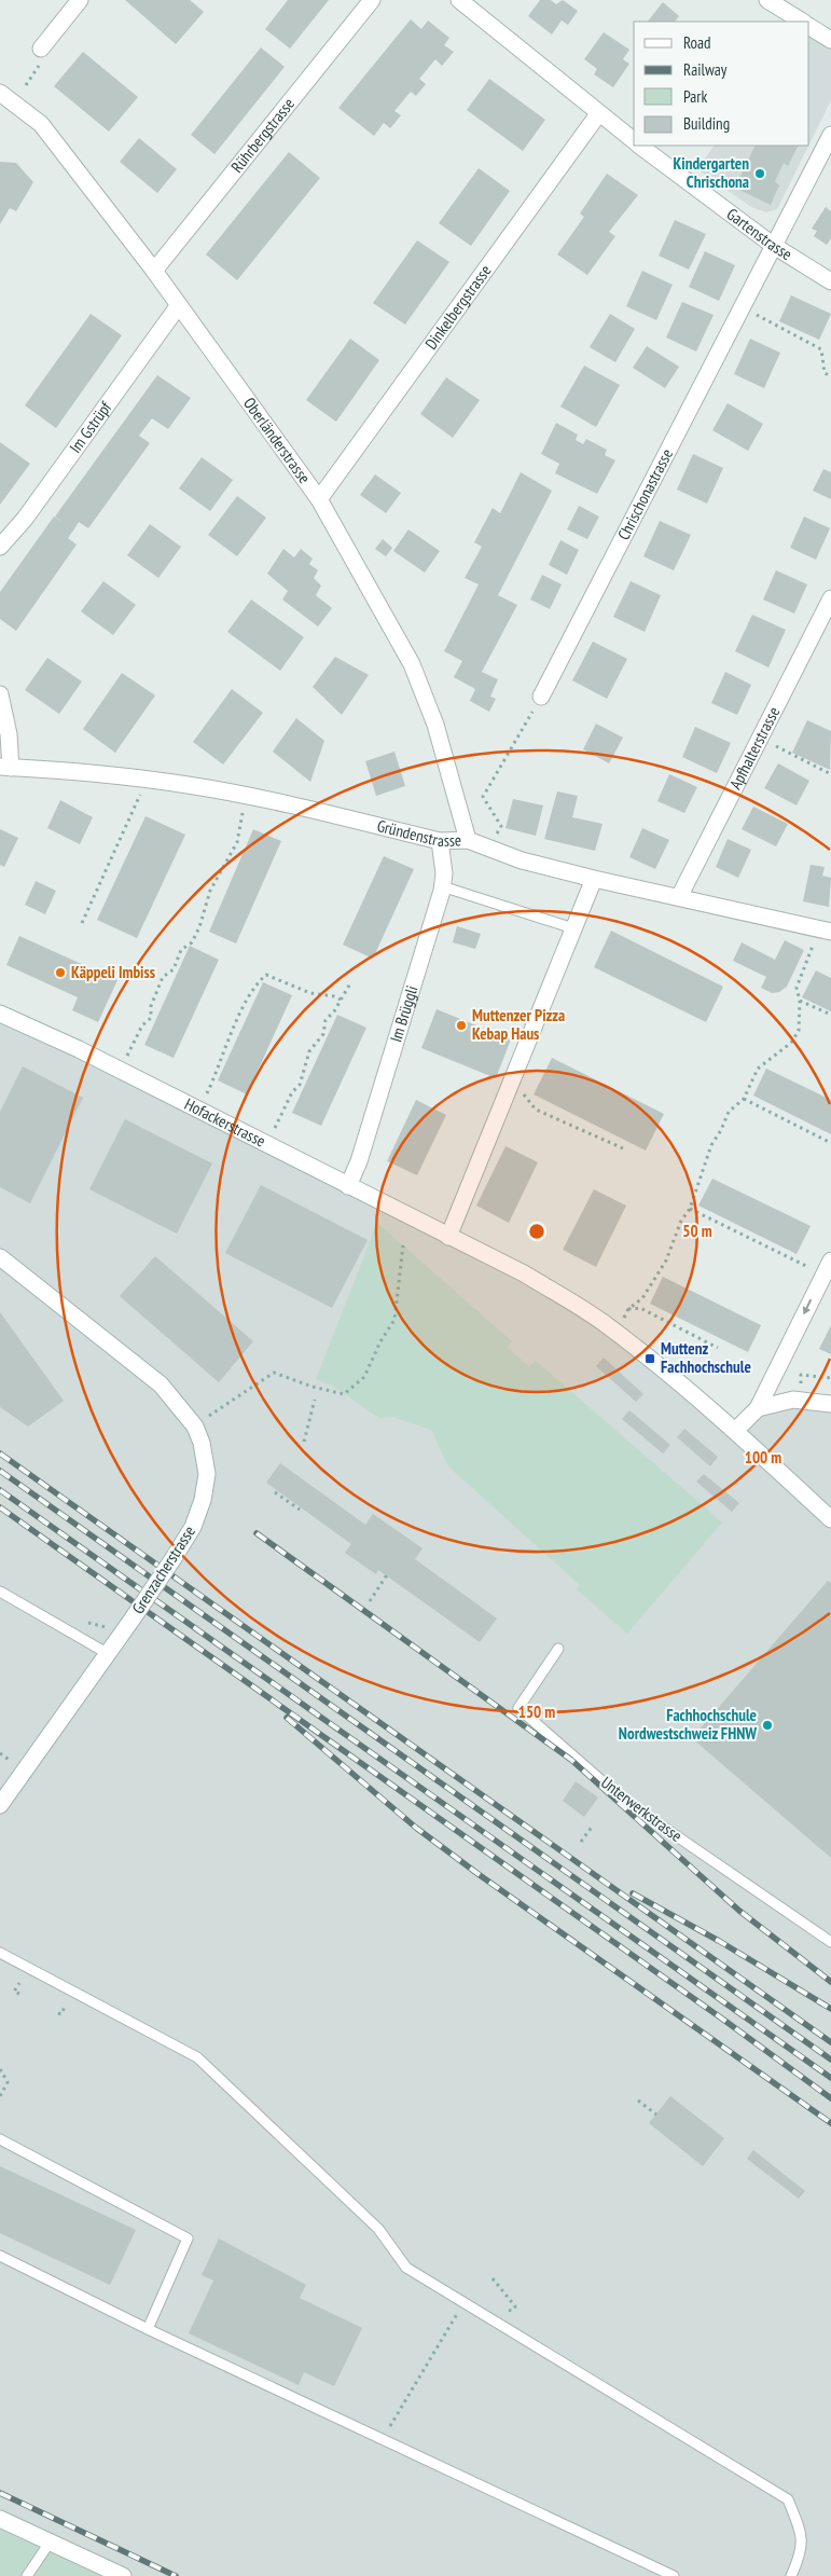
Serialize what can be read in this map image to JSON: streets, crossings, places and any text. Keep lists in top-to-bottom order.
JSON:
{
  "streets": {
    "street": [
      "Rührbergstrasse",
      "Gartenstrasse",
      "Dinkelbergstrasse",
      "Im Gstrüpf",
      "Oberländerstrasse",
      "Chrischonastrasse",
      "Apfhalterstrasse",
      "Gründenstrasse",
      "Im Brüggli",
      "Hofackerstrasse",
      "Grenzacherstrasse"
    ],
    "lane": ["Unterwerkstrasse"]
  },
  "crossings": [
    ["Rührbergstrasse", "Oberländerstrasse"],
    ["Gartenstrasse", "Dinkelbergstrasse"],
    ["Gartenstrasse", "Chrischonastrasse"],
    ["Dinkelbergstrasse", "Oberländerstrasse"],
    ["Im Gstrüpf", "Oberländerstrasse"],
    ["Oberländerstrasse", "Gründenstrasse"],
    ["Apfhalterstrasse", "Gründenstrasse"],
    ["Gründenstrasse", "Im Brüggli"],
    ["Im Brüggli", "Hofackerstrasse"]
  ],
  "places": {
    "other": [
      "Kindergarten Chrischona",
      "Käppeli Imbiss",
      "Muttenzer Pizza Kebap Haus",
      "Fachhochschule Nordwestschweiz FHNW"
    ],
    "transit": ["Muttenz Fachhochschule"]
  },
  "legend": [
    "Road",
    "Railway",
    "Park",
    "Building"
  ],
  "rings": ["50 m", "100 m", "150 m"]
}
